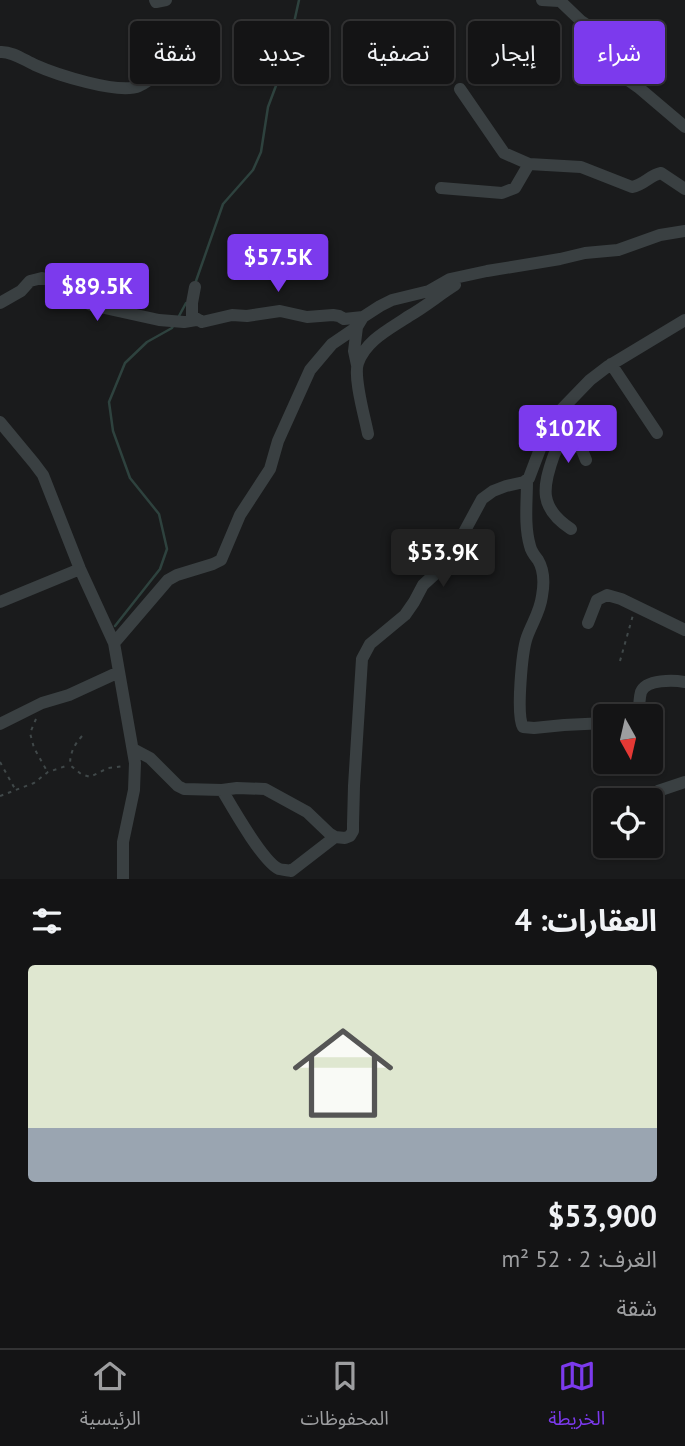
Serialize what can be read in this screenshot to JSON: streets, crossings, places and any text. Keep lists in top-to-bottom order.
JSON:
{
  "north": "bottom",
  "page": {
    "chip": [
      "شراء",
      "إيجار",
      "تصفية",
      "جديد",
      "شقة"
    ],
    "price": [
      "$57.5K",
      "$89.5K",
      "$102K",
      "$53.9K"
    ],
    "heading": "العقارات: 4",
    "list": [
      {
        "name": "$53,900",
        "note": "الغرف: 2 · 52 m² · شقة"
      }
    ],
    "tabs": ["الخريطة", "المحفوظات", "الرئيسية"]
  }
}
